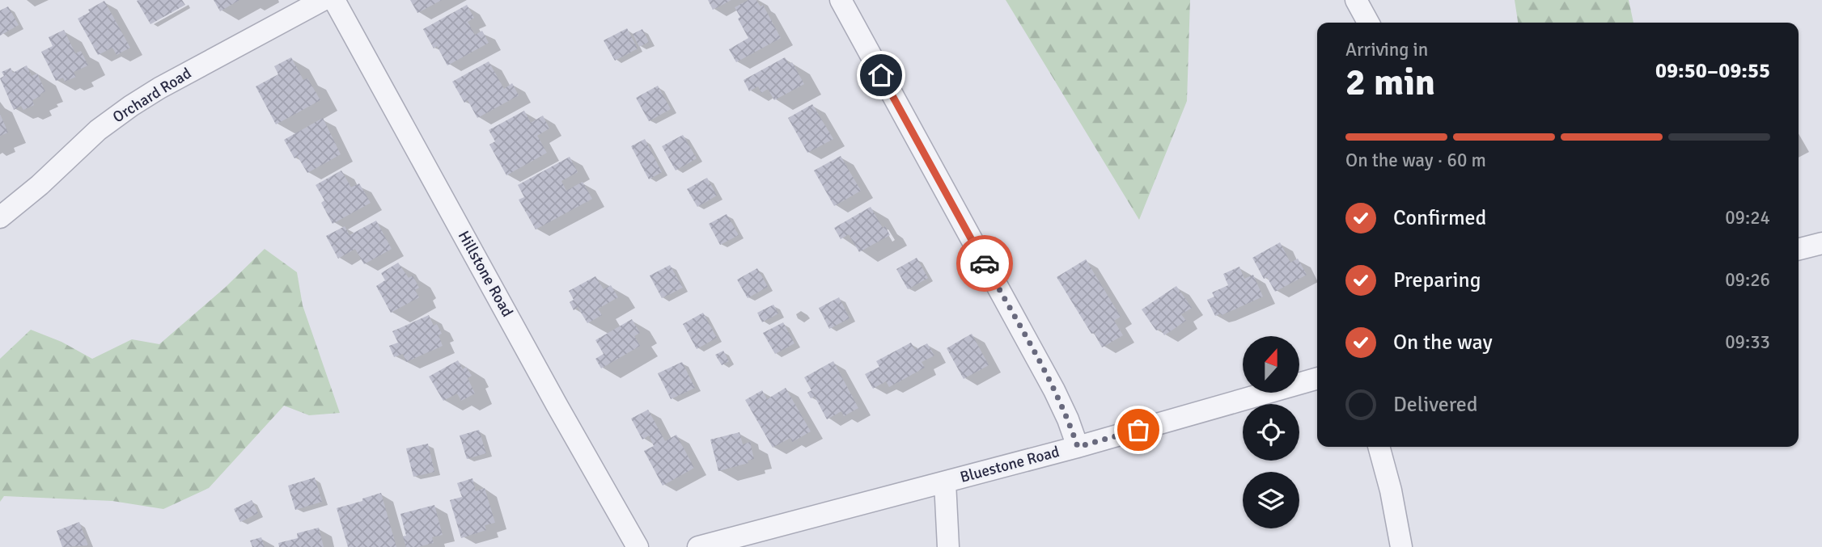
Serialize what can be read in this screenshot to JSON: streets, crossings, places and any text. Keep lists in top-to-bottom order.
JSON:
{
  "streets": {
    "street": ["Orchard Road", "Hillstone Road", "Bluestone Road"]
  },
  "north": "top",
  "page": {
    "heading": ["2 min", "Arriving in", "09:50–09:55"],
    "bar": "On the way · 60 m",
    "list": [
      ["Confirmed", "09:24"],
      ["Preparing", "09:26"],
      ["On the way", "09:33"],
      "Delivered"
    ]
  }
}
